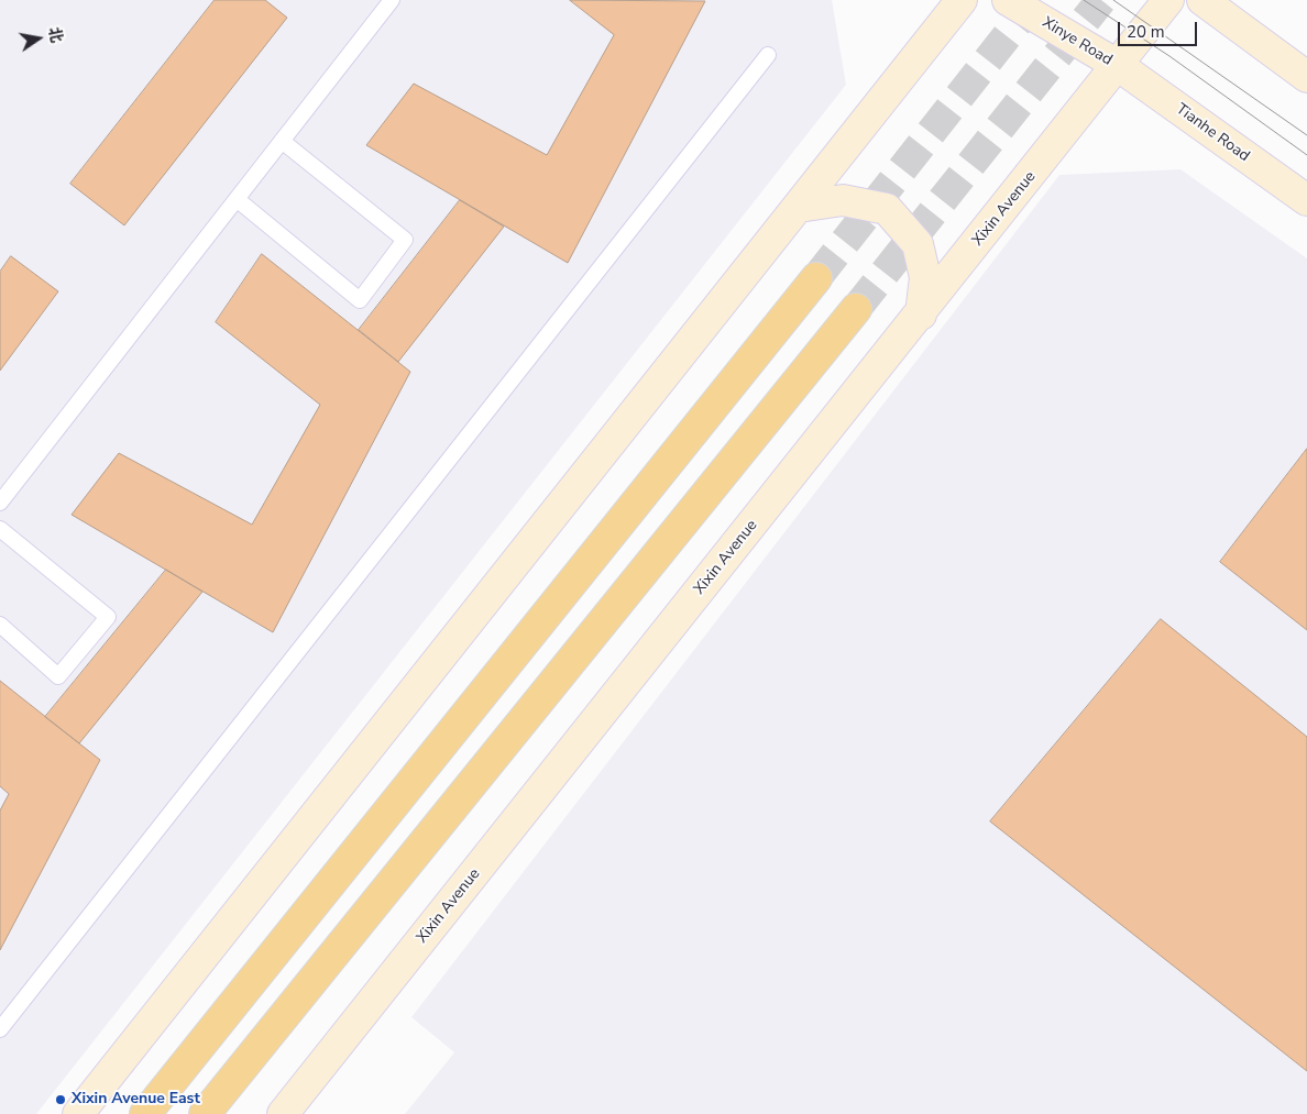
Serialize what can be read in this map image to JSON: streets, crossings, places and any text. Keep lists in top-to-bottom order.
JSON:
{
  "streets": {
    "main road": ["Xinye Road", "Tianhe Road", "Xixin Avenue"]
  },
  "crossings": [
    ["Xinye Road", "Tianhe Road"],
    ["Xinye Road", "Xixin Avenue"],
    ["Tianhe Road", "Xixin Avenue"]
  ],
  "places": ["Xixin Avenue East"],
  "scale_bar": "20 m",
  "north": "right"
}
